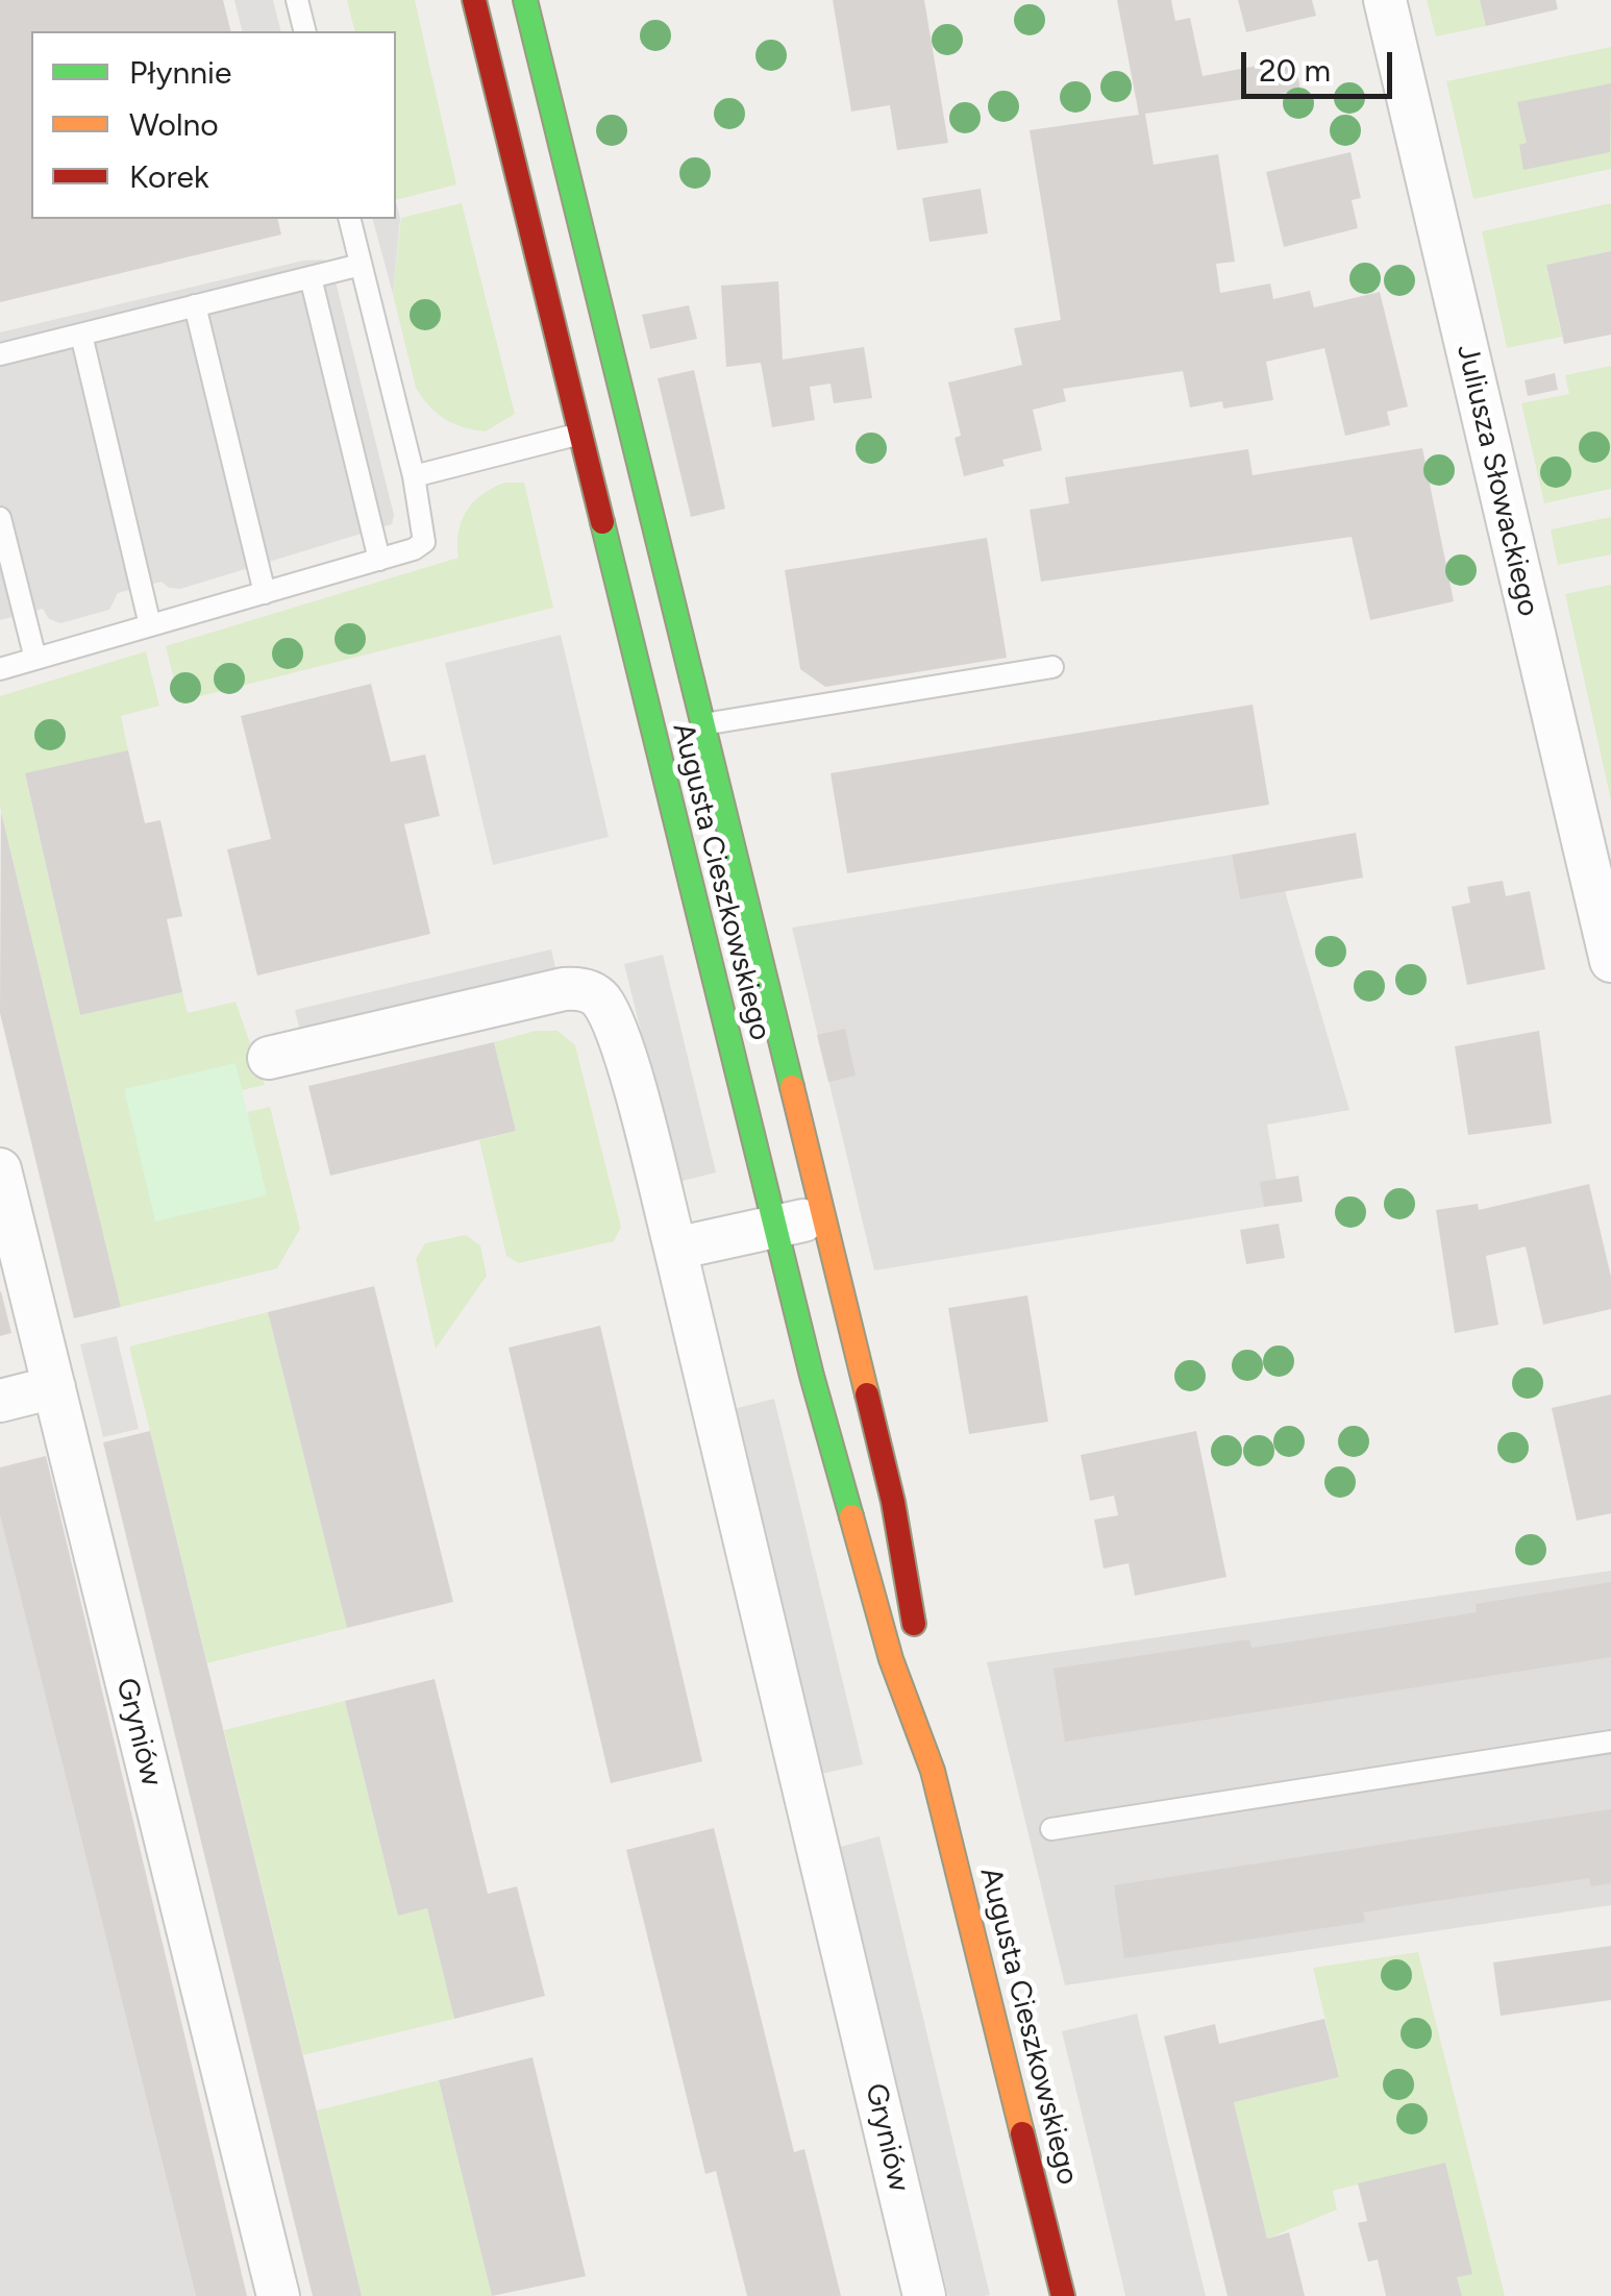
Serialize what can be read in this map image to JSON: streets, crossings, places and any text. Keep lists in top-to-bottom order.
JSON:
{
  "streets": {
    "street": ["Juliusza Słowackiego", "Augusta Cieszkowskiego", "Gryniów"]
  },
  "legend": ["Płynnie", "Wolno", "Korek"],
  "scale_bar": "20 m"
}
